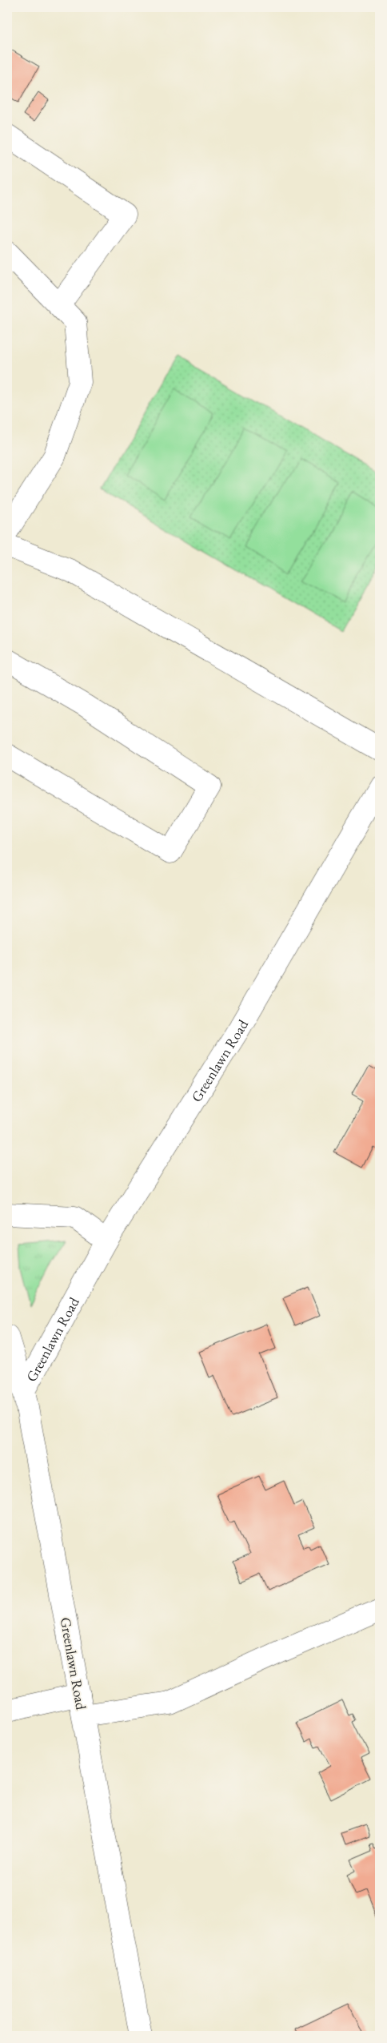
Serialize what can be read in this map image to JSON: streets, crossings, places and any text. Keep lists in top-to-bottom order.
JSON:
{
  "streets": {
    "main road": ["Greenlawn Road"]
  }
}
